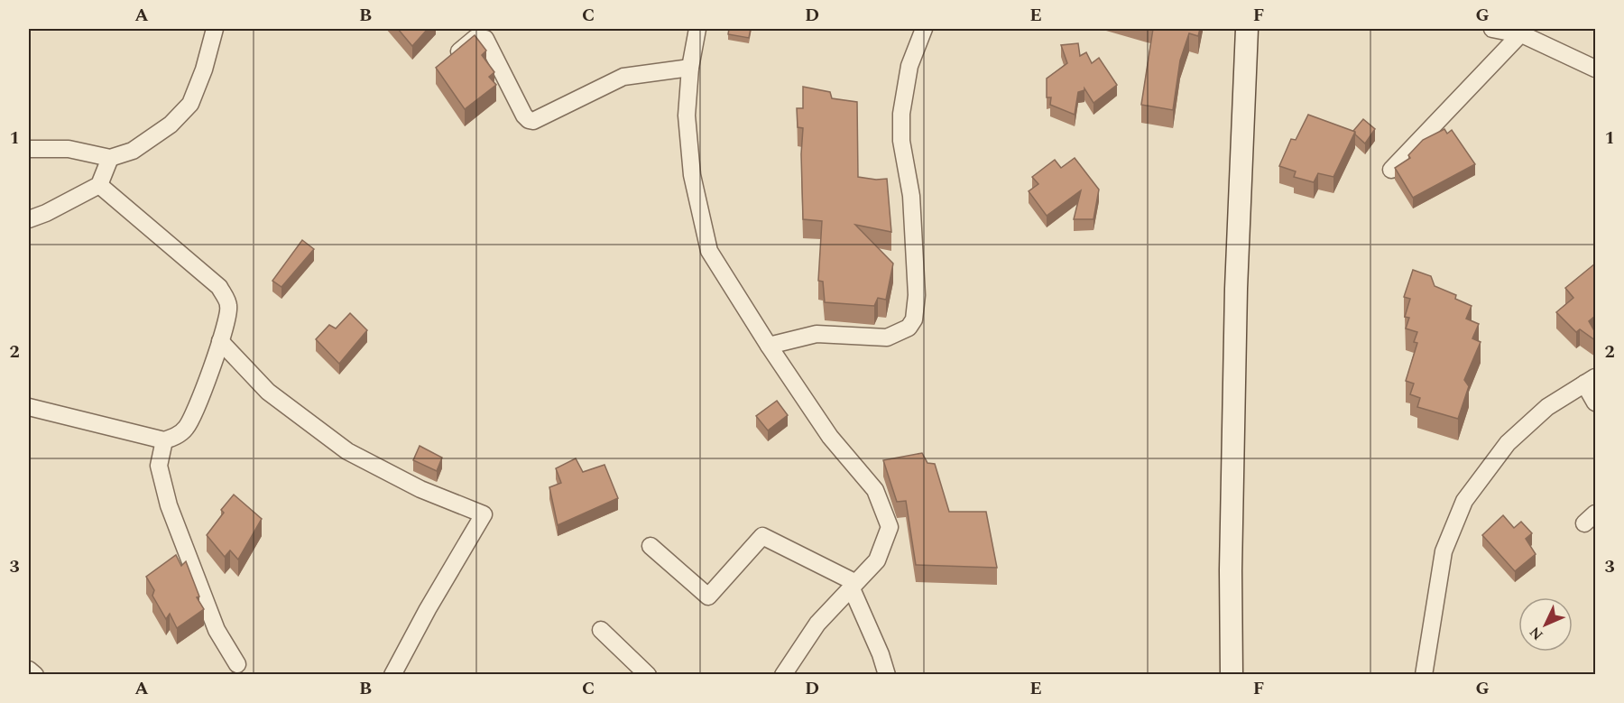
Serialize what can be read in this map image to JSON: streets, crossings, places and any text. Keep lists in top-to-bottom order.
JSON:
{
  "north": "bottom left",
  "grid": {
    "columns": [
      "A",
      "B",
      "C",
      "D",
      "E",
      "F",
      "G"
    ],
    "rows": ["1", "2", "3"]
  }
}
